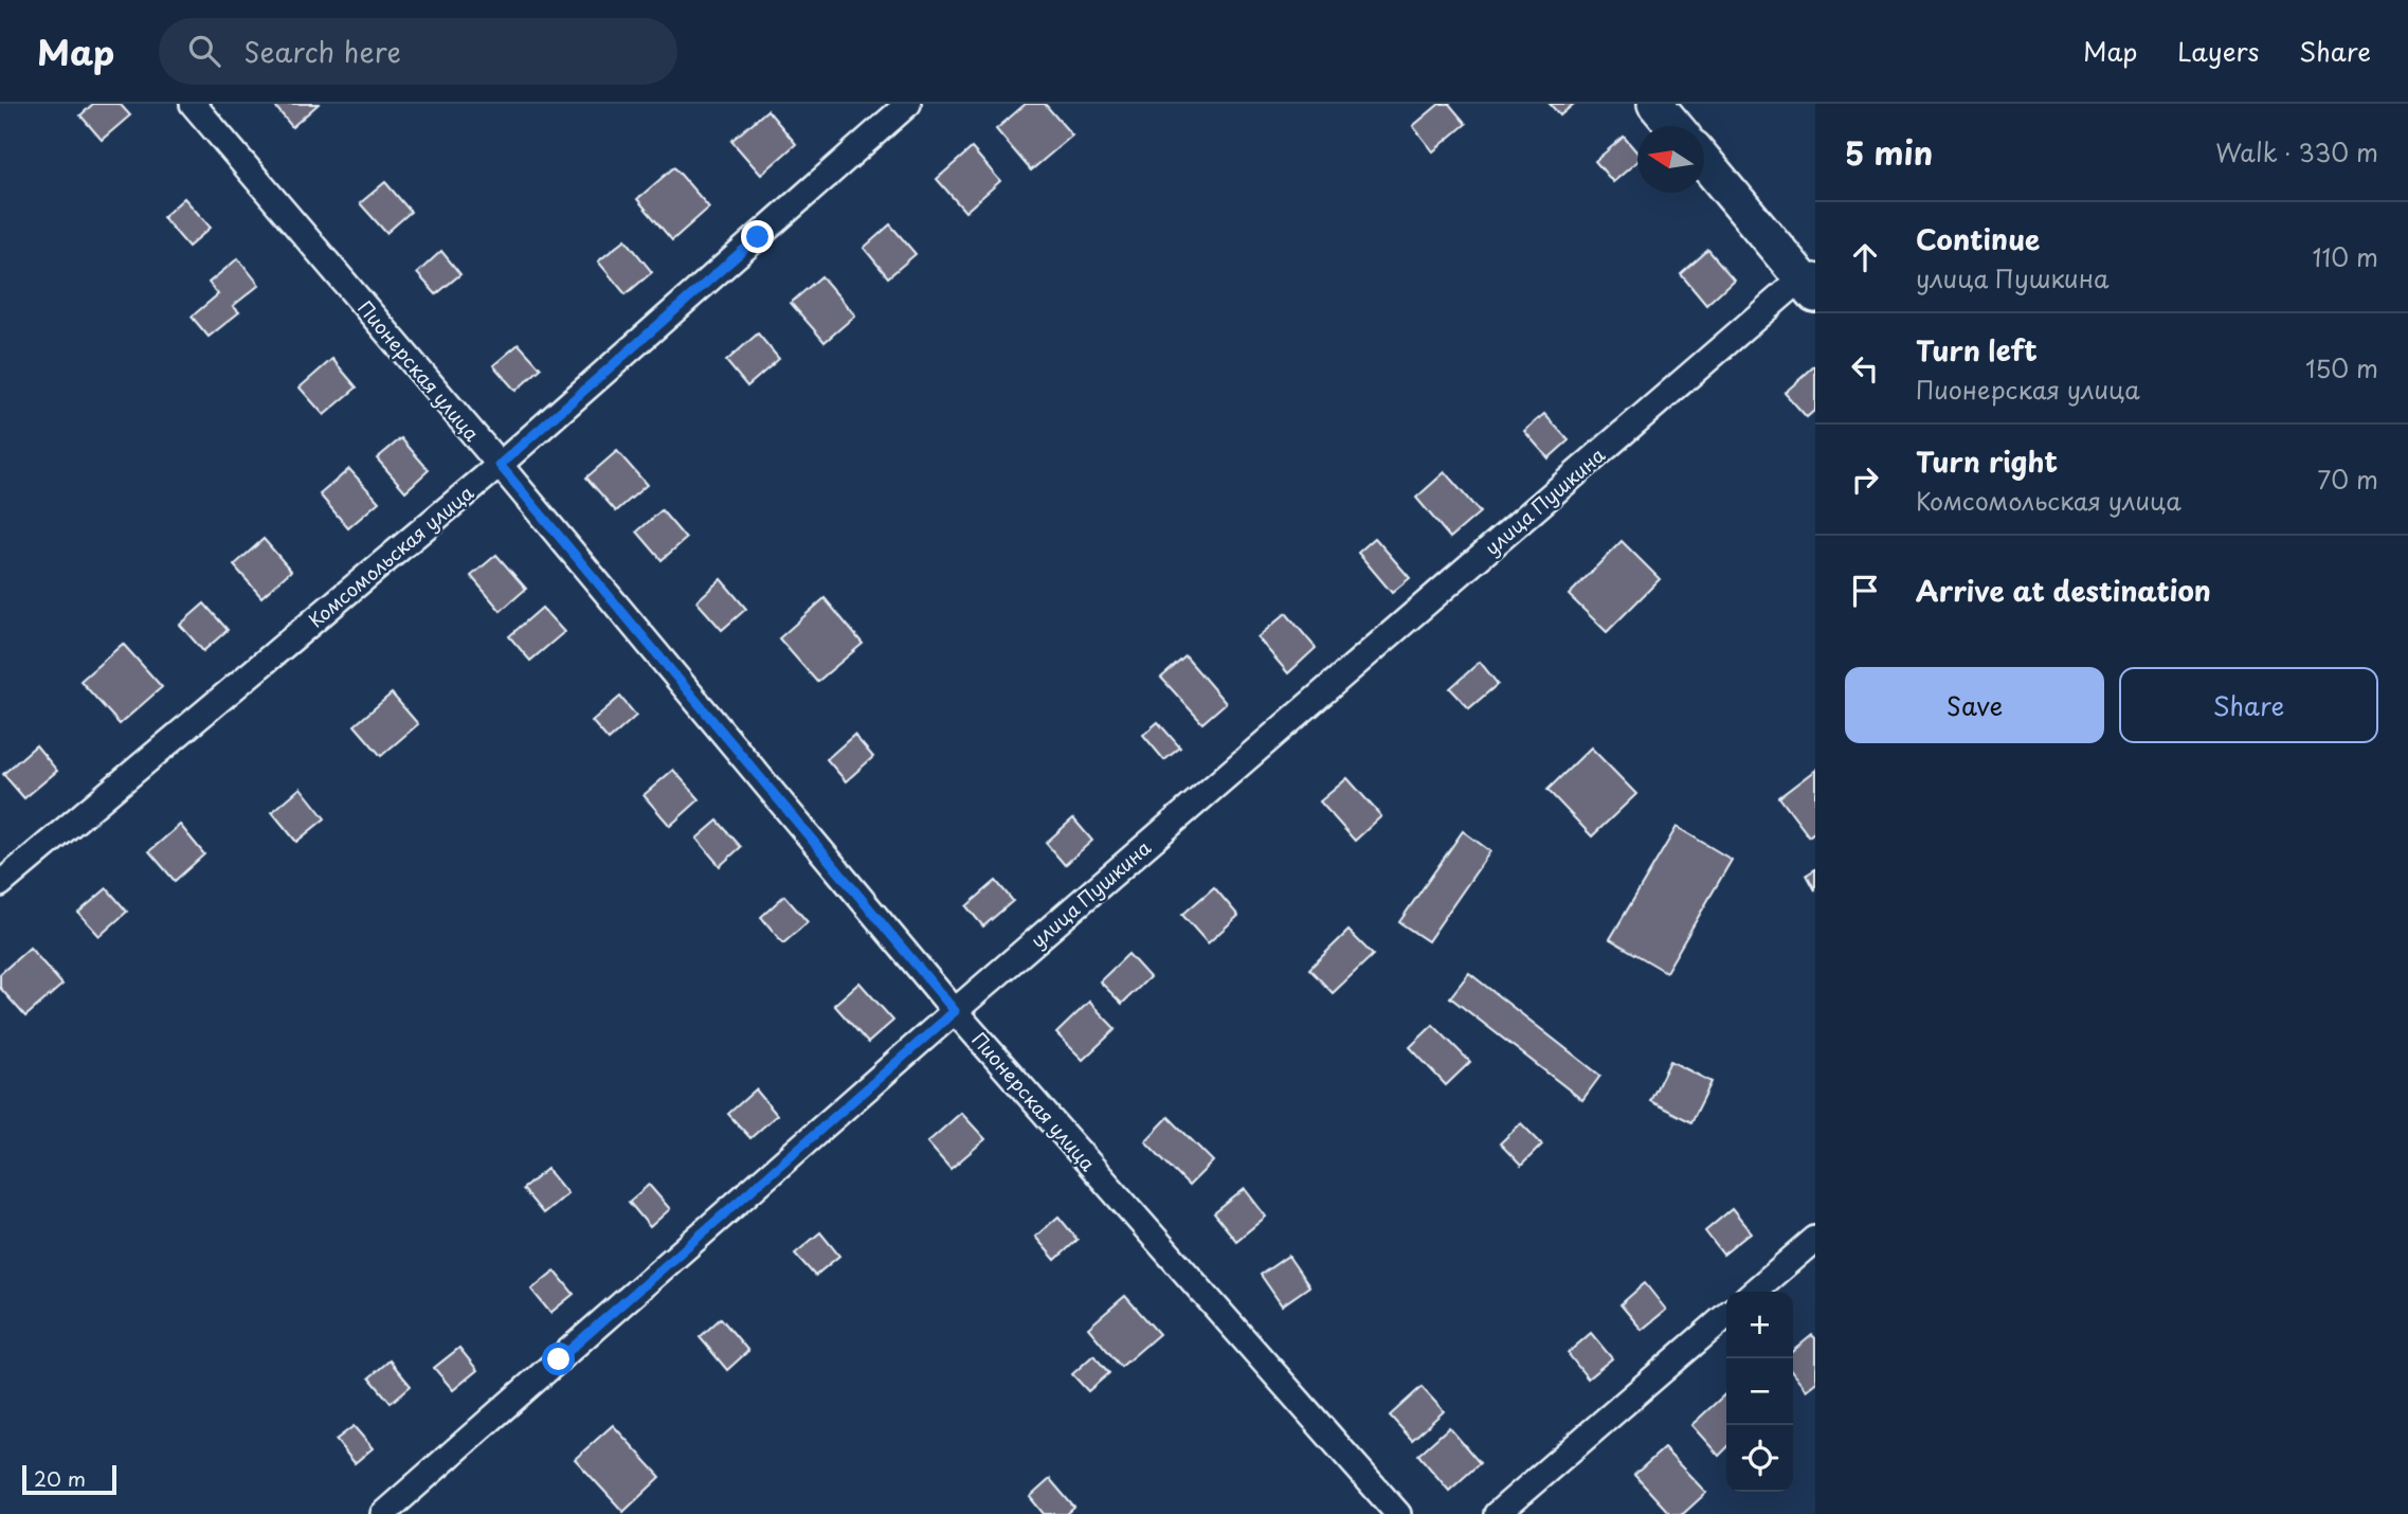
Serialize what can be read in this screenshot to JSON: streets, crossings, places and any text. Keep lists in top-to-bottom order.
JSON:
{
  "streets": {
    "street": ["Пионерская улица", "улица Пушкина", "Комсомольская улица"]
  },
  "crossings": [
    ["Пионерская улица", "улица Пушкина"],
    ["Пионерская улица", "Комсомольская улица"]
  ],
  "scale_bar": "20 m",
  "north": "left",
  "page": {
    "header": "Map",
    "search": "Search here",
    "nav": ["Map", "Layers", "Share"],
    "heading": ["5 min", "Walk · 330 m"],
    "list": [
      ["Continue", "улица Пушкина", "110 m"],
      ["Turn left", "Пионерская улица", "150 m"],
      ["Turn right", "Комсомольская улица", "70 m"],
      "Arrive at destination"
    ],
    "buttons": ["Save", "Share"],
    "map_buttons": ["+", "−"],
    "scale": "20 m"
  }
}
